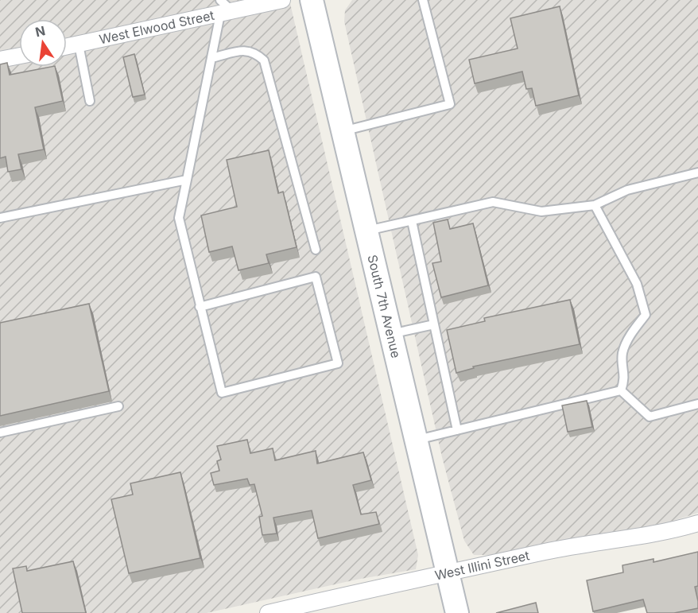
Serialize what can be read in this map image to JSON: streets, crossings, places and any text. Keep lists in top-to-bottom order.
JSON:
{
  "streets": {
    "main road": ["South 7th Avenue"],
    "street": ["West Elwood Street", "West Illini Street"]
  },
  "crossings": [
    ["South 7th Avenue", "West Illini Street"]
  ],
  "north": "top"
}
